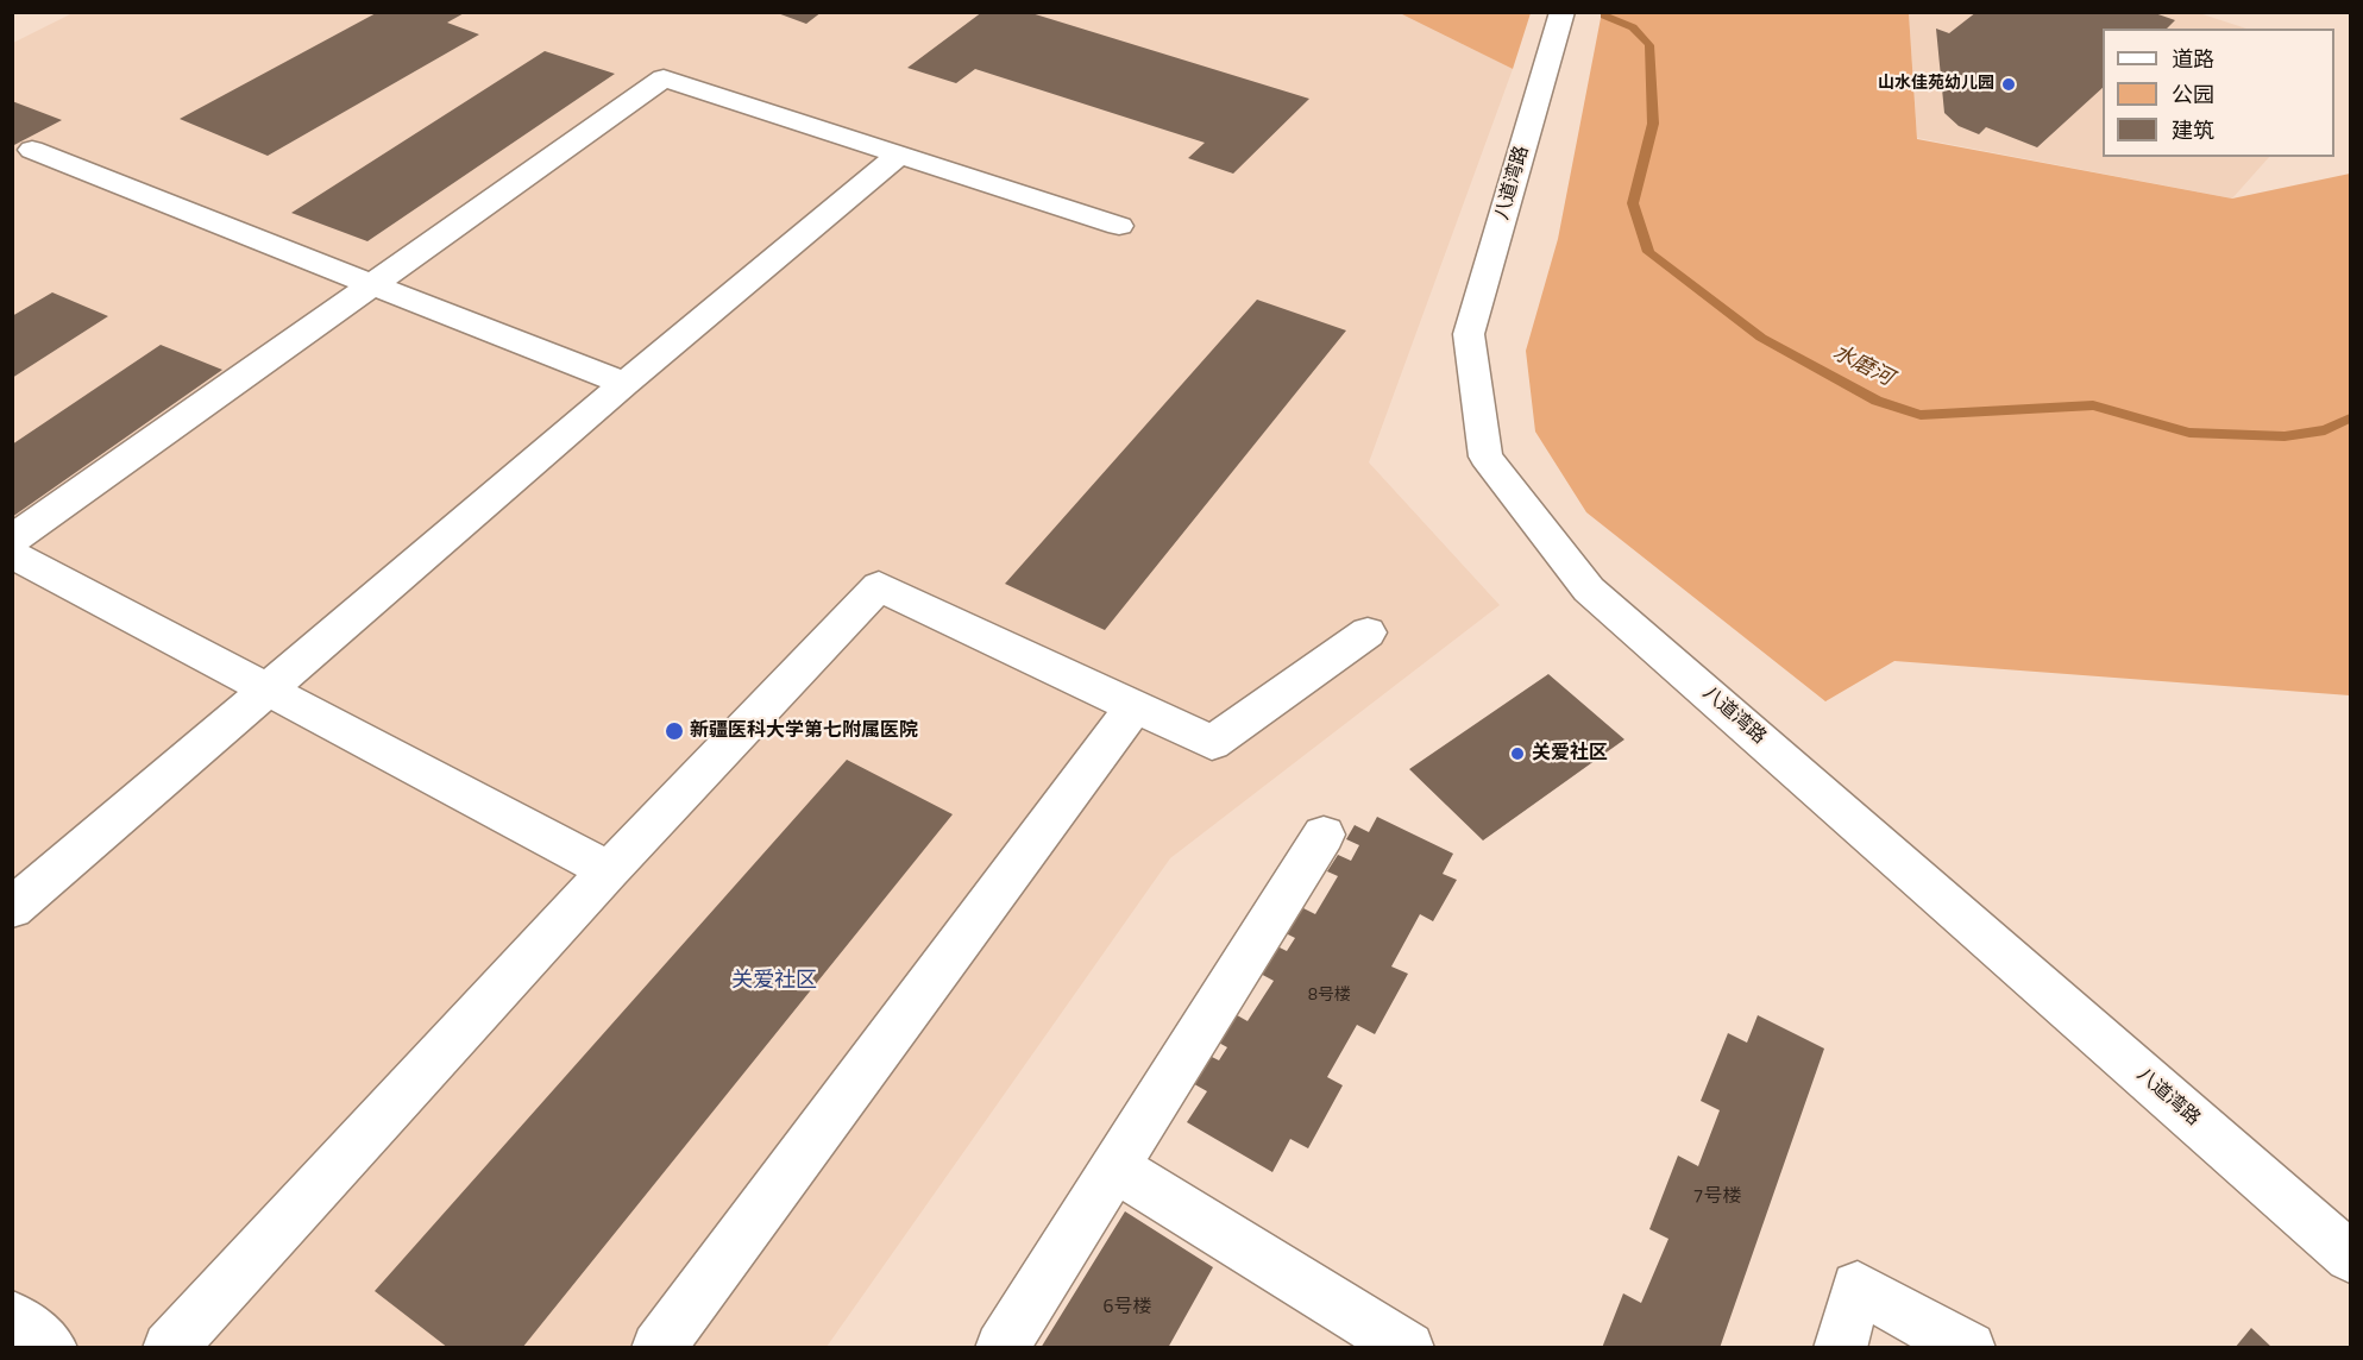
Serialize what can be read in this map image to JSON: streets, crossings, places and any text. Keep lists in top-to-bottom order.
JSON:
{
  "streets": {
    "street": ["八道湾路"]
  },
  "districts": ["关爱社区"],
  "water": ["水磨河"],
  "places": ["山水佳苑幼儿园", "新疆医科大学第七附属医院", "关爱社区"],
  "house_numbers": ["8号楼", "7号楼", "6号楼"],
  "legend": ["道路", "公园", "建筑"]
}
